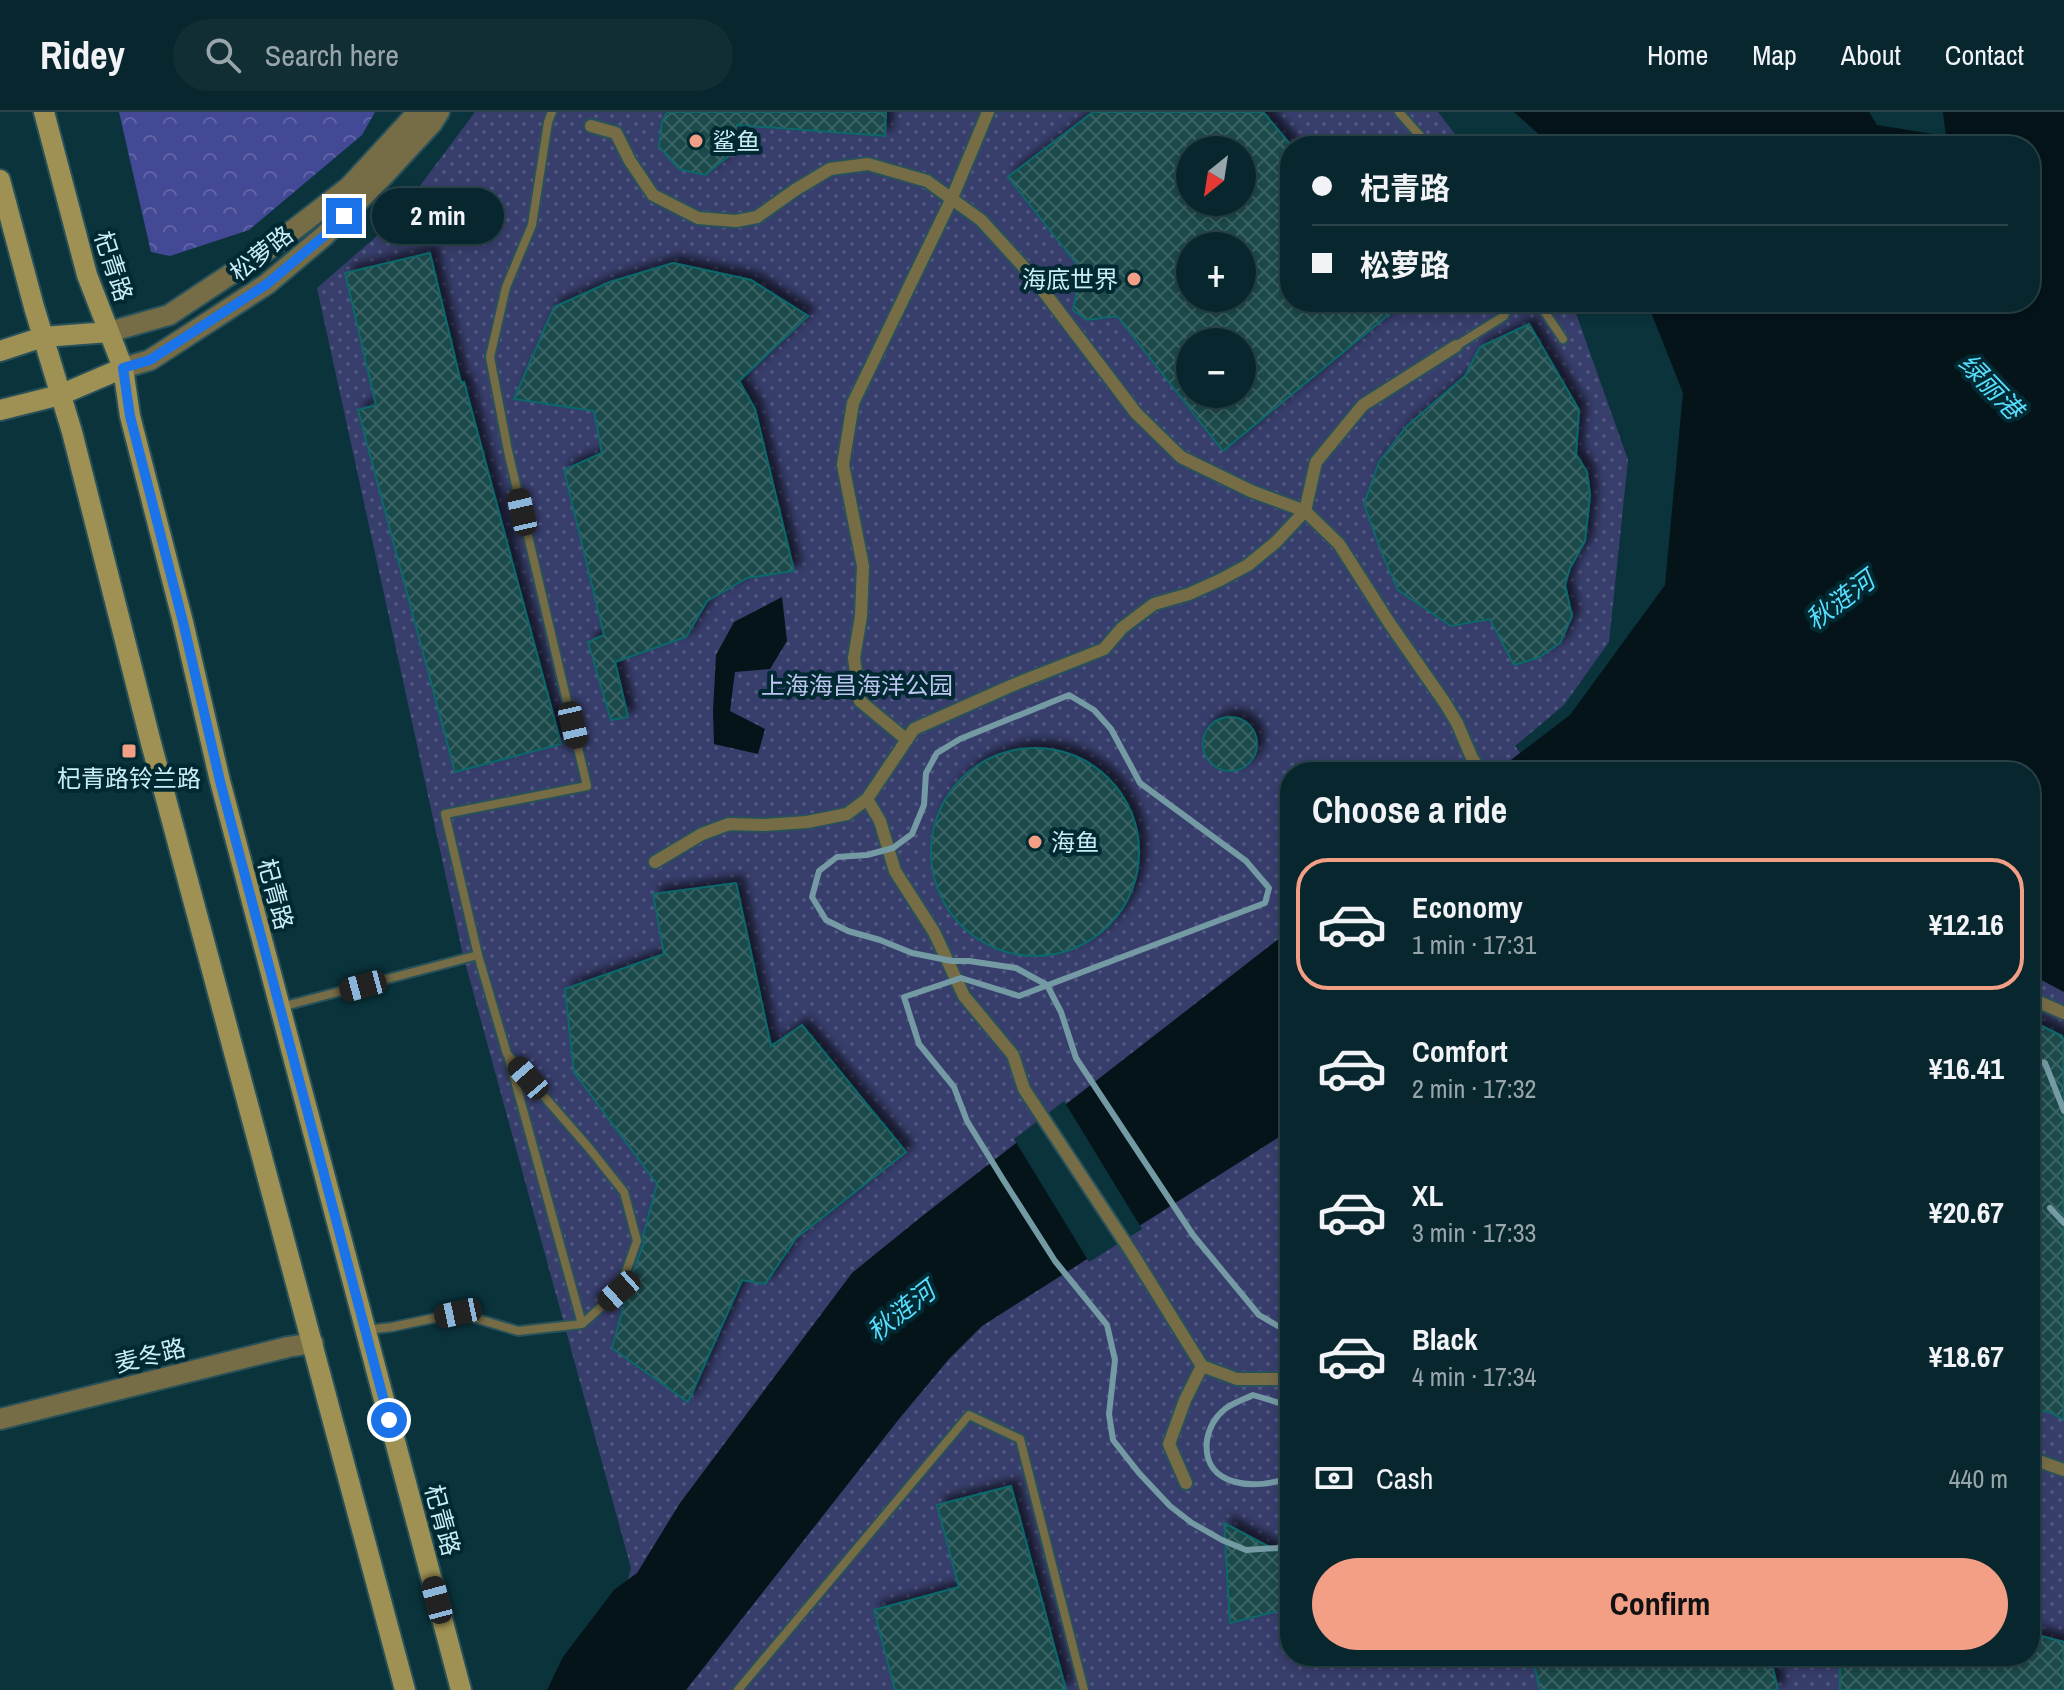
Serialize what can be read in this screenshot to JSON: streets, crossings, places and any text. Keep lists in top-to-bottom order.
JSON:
{
  "streets": {
    "main road": ["杞青路"],
    "street": ["松萝路", "麦冬路"]
  },
  "crossings": [
    ["松萝路", "杞青路"]
  ],
  "water": ["绿丽港", "秋涟河"],
  "parks": ["上海海昌海洋公园"],
  "places": {
    "other": ["鲨鱼", "海底世界", "海鱼"],
    "transit": ["杞青路铃兰路"]
  },
  "north": "bottom left",
  "page": {
    "header": "Ridey",
    "search": "Search here",
    "nav": [
      "Home",
      "Map",
      "About",
      "Contact"
    ],
    "map_buttons": ["+", "−"],
    "banner": ["杞青路", "松萝路"],
    "bubble": "2 min",
    "heading": "Choose a ride",
    "list": [
      {
        "name": "Economy",
        "note": "1 min · 17:31",
        "value": "¥12.16"
      },
      {
        "name": "Comfort",
        "note": "2 min · 17:32",
        "value": "¥16.41"
      },
      {
        "name": "XL",
        "note": "3 min · 17:33",
        "value": "¥20.67"
      },
      {
        "name": "Black",
        "note": "4 min · 17:34",
        "value": "¥18.67"
      }
    ],
    "pay": ["Cash", "440 m"],
    "buttons": "Confirm"
  }
}
